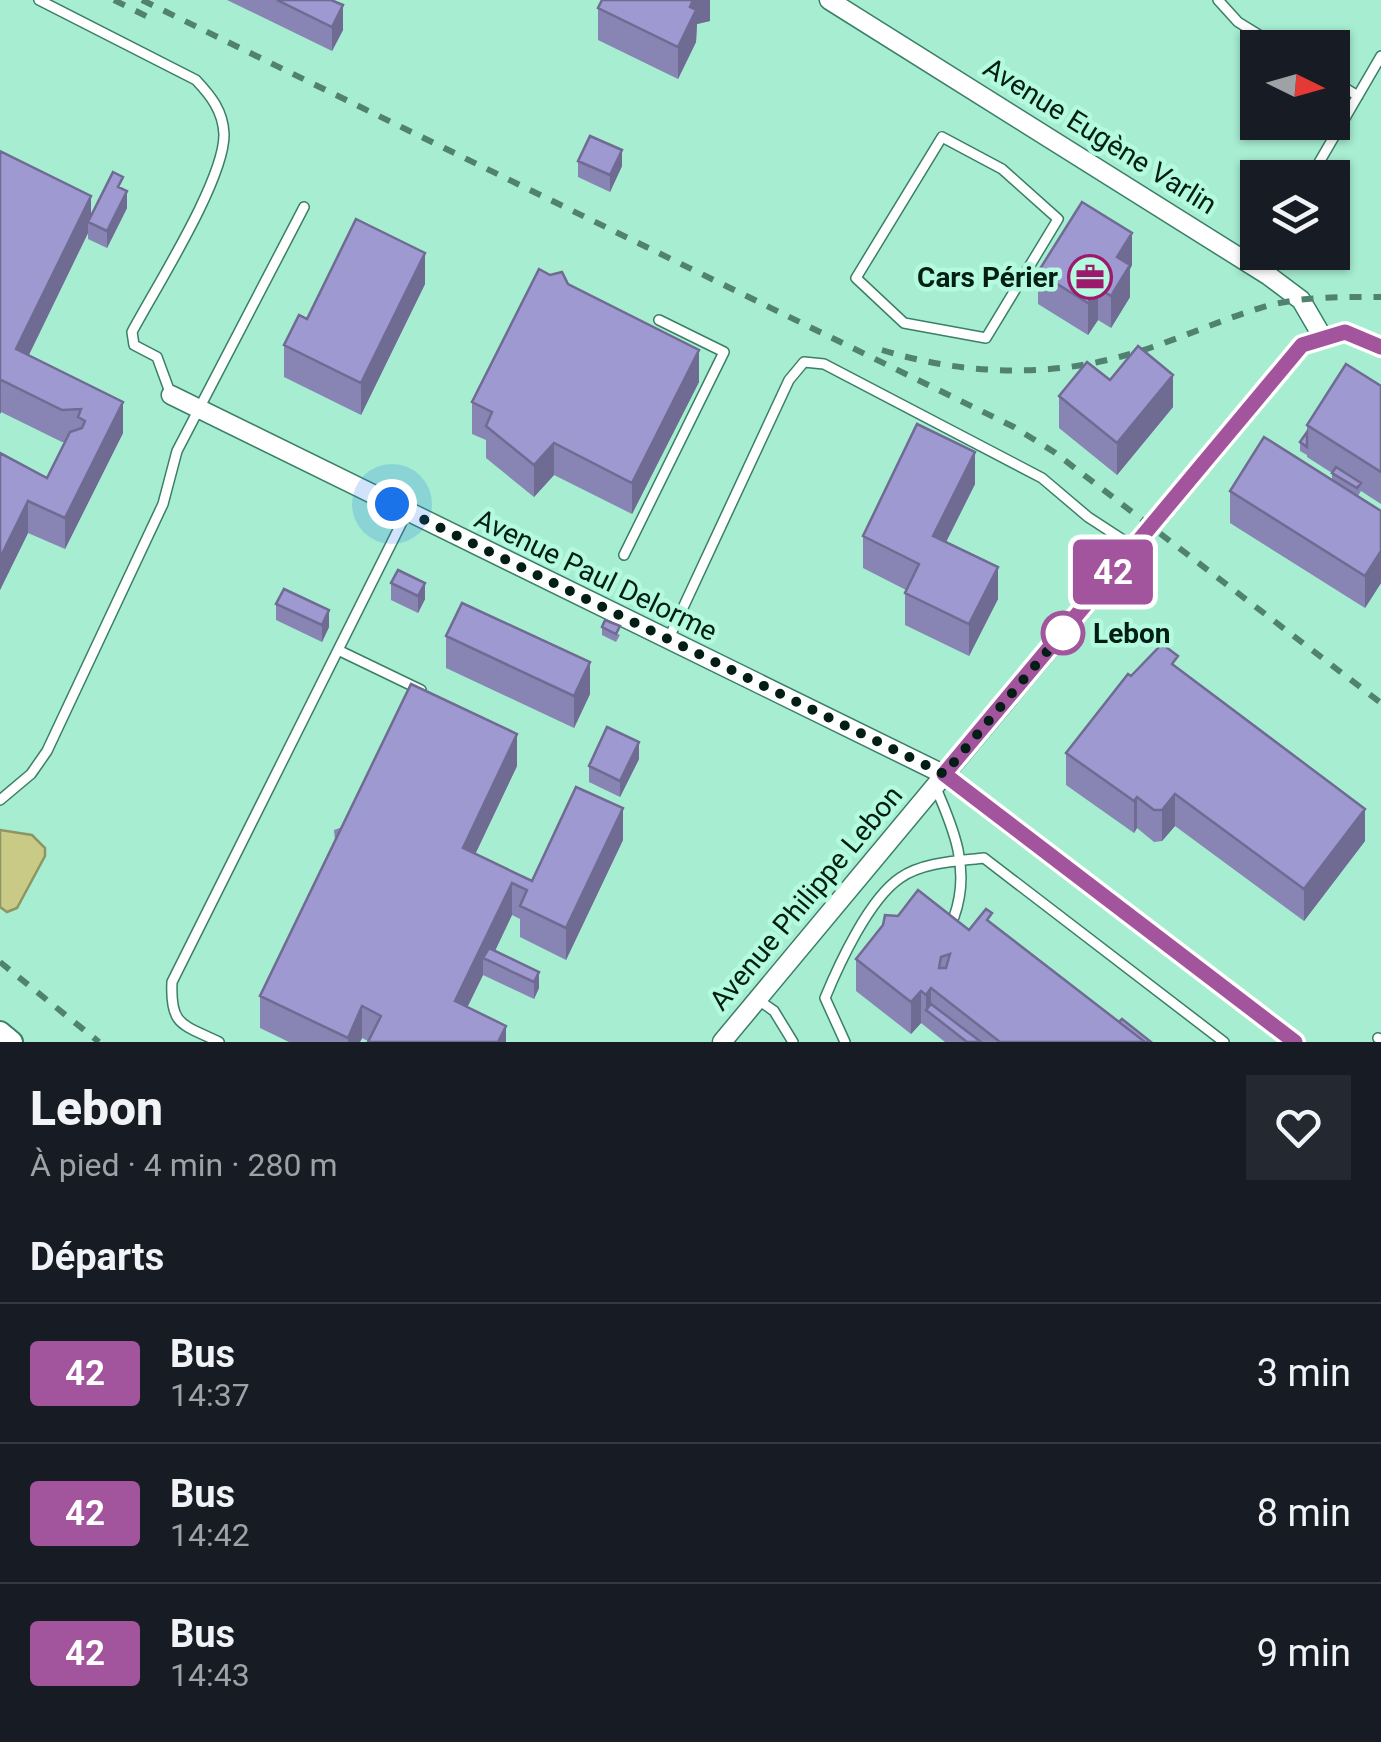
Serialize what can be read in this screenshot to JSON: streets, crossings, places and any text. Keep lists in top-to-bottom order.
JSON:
{
  "streets": {
    "street": ["Avenue Eugène Varlin", "Avenue Paul Delorme", "Avenue Philippe Lebon"]
  },
  "crossings": [
    ["Avenue Eugène Varlin", "Avenue Philippe Lebon"],
    ["Avenue Paul Delorme", "Avenue Philippe Lebon"]
  ],
  "places": {
    "office": ["Cars Périer"],
    "other": ["Lebon"]
  },
  "lines": ["bus line 42"],
  "north": "right",
  "page": {
    "on_map": "42",
    "heading": [
      ["Lebon", "À pied · 4 min · 280 m"],
      "Départs"
    ],
    "list": [
      {
        "mark": "42",
        "name": "Bus",
        "note": "14:37",
        "value": "3 min"
      },
      {
        "mark": "42",
        "name": "Bus",
        "note": "14:42",
        "value": "8 min"
      },
      {
        "mark": "42",
        "name": "Bus",
        "note": "14:43",
        "value": "9 min"
      }
    ]
  }
}
